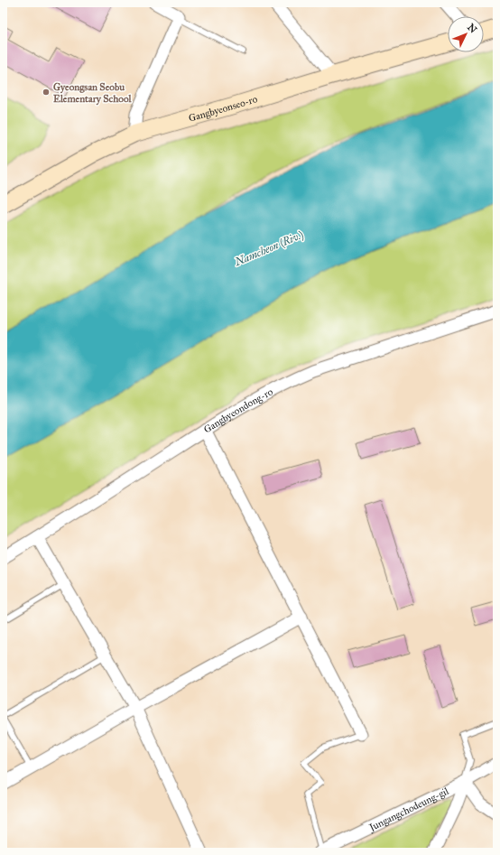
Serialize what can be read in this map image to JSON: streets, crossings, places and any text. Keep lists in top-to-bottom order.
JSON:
{
  "streets": {
    "street": ["Gangbyeonseo-ro", "Gangbyeondong-ro", "Jungangchodeung-gil"]
  },
  "water": ["Namcheon (Riv.)"],
  "places": ["Gyeongsan Seobu Elementary School"],
  "north": "top right"
}
